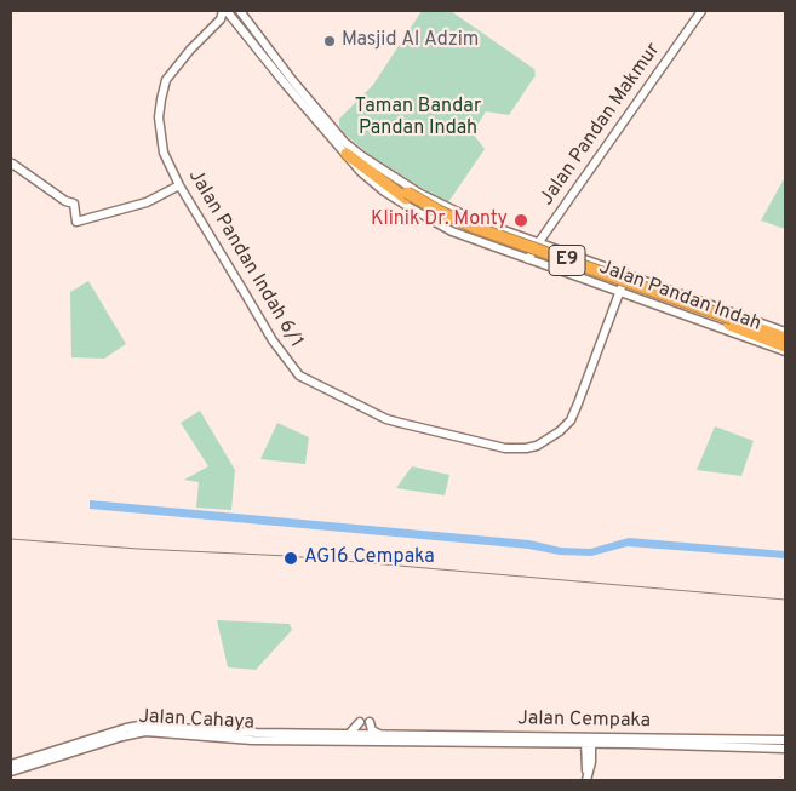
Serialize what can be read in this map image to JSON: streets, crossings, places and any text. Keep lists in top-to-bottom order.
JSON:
{
  "streets": {
    "highway": ["E9"],
    "main road": [
      "Jalan Pandan Makmur",
      "Jalan Pandan Indah 6/1",
      "Jalan Pandan Indah",
      "Jalan Cahaya",
      "Jalan Cempaka"
    ]
  },
  "crossings": [
    ["Jalan Pandan Makmur", "Jalan Pandan Indah"],
    ["Jalan Pandan Indah 6/1", "Jalan Pandan Indah"],
    ["E9", "Jalan Pandan Indah"],
    ["Jalan Cahaya", "Jalan Cempaka"]
  ],
  "parks": ["Taman Bandar Pandan Indah"],
  "places": ["Masjid Al Adzim", "Klinik Dr. Monty", "AG16 Cempaka"]
}
